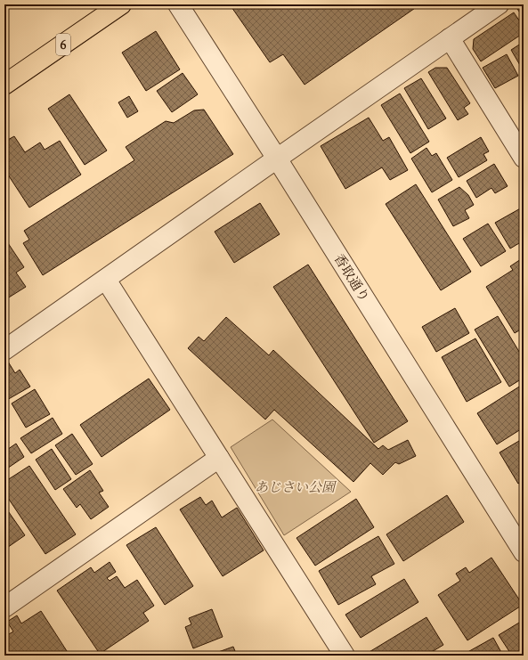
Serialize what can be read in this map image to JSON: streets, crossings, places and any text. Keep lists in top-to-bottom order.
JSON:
{
  "streets": {
    "main road": ["6"],
    "street": ["香取通り"]
  },
  "parks": ["あじさい公園"]
}
